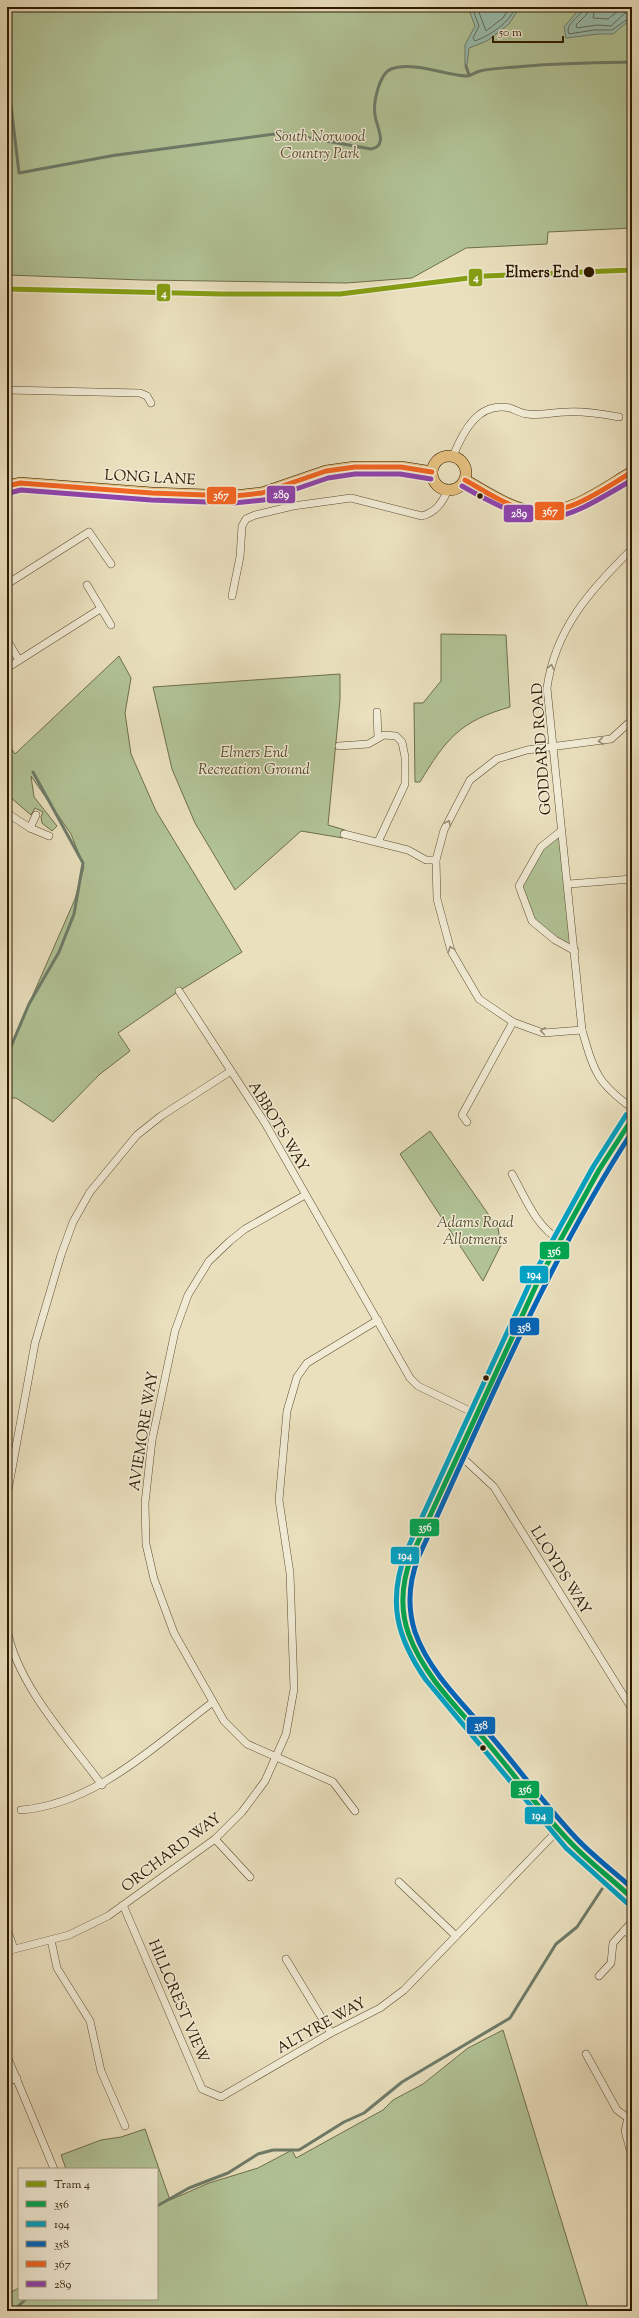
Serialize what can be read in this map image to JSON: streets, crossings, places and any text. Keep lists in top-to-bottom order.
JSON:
{
  "streets": {
    "main road": ["LONG LANE"],
    "street": [
      "GODDARD ROAD",
      "ABBOTS WAY",
      "AVIEMORE WAY",
      "LLOYDS WAY",
      "ORCHARD WAY",
      "HILLCREST VIEW",
      "ALTYRE WAY"
    ]
  },
  "crossings": [
    ["ABBOTS WAY", "AVIEMORE WAY"],
    ["ABBOTS WAY", "ORCHARD WAY"],
    ["AVIEMORE WAY", "ORCHARD WAY"],
    ["ORCHARD WAY", "HILLCREST VIEW"],
    ["HILLCREST VIEW", "ALTYRE WAY"]
  ],
  "parks": ["South Norwood Country Park", "Elmers End Recreation Ground", "Adams Road Allotments"],
  "places": ["Elmers End"],
  "lines": [
    "tram line 4",
    "transit line 367",
    "transit line 289",
    "transit line 194",
    "transit line 356",
    "transit line 358"
  ],
  "legend": [
    "Tram 4",
    "356",
    "194",
    "358",
    "367",
    "289"
  ],
  "scale_bar": "50 m"
}
